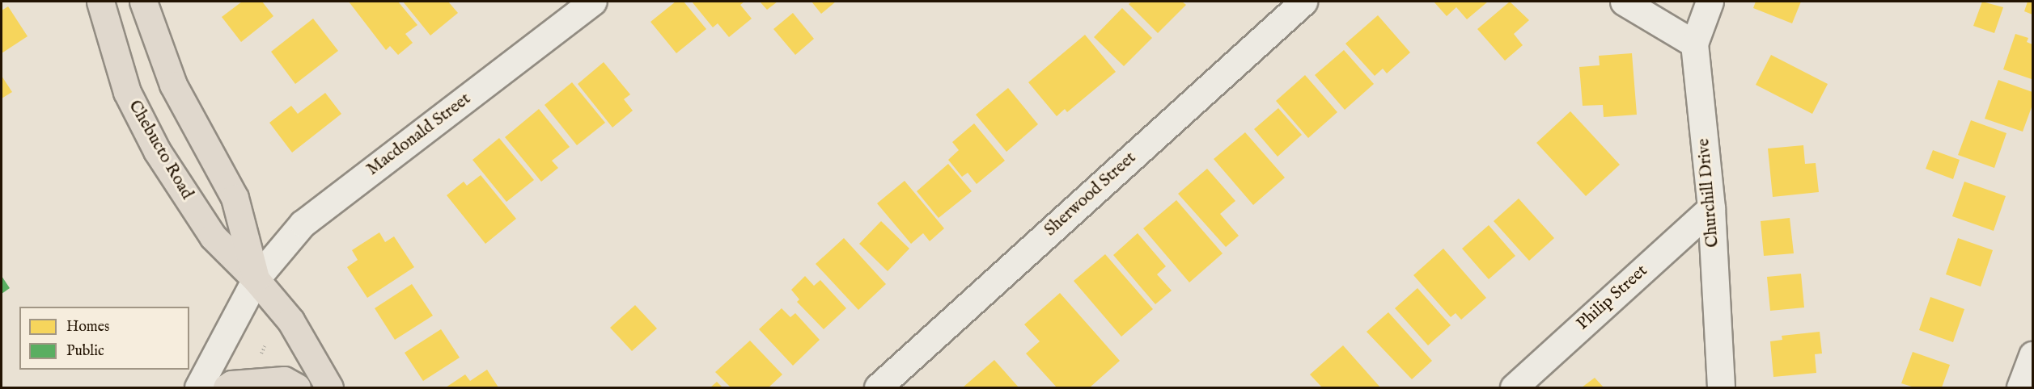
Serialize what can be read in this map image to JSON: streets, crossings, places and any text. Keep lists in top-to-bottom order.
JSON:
{
  "streets": {
    "main road": ["Chebucto Road"],
    "street": [
      "Macdonald Street",
      "Churchill Drive",
      "Sherwood Street",
      "Philip Street"
    ]
  },
  "crossings": [
    ["Macdonald Street", "Chebucto Road"],
    ["Churchill Drive", "Philip Street"]
  ],
  "legend": ["Homes", "Public"]
}
